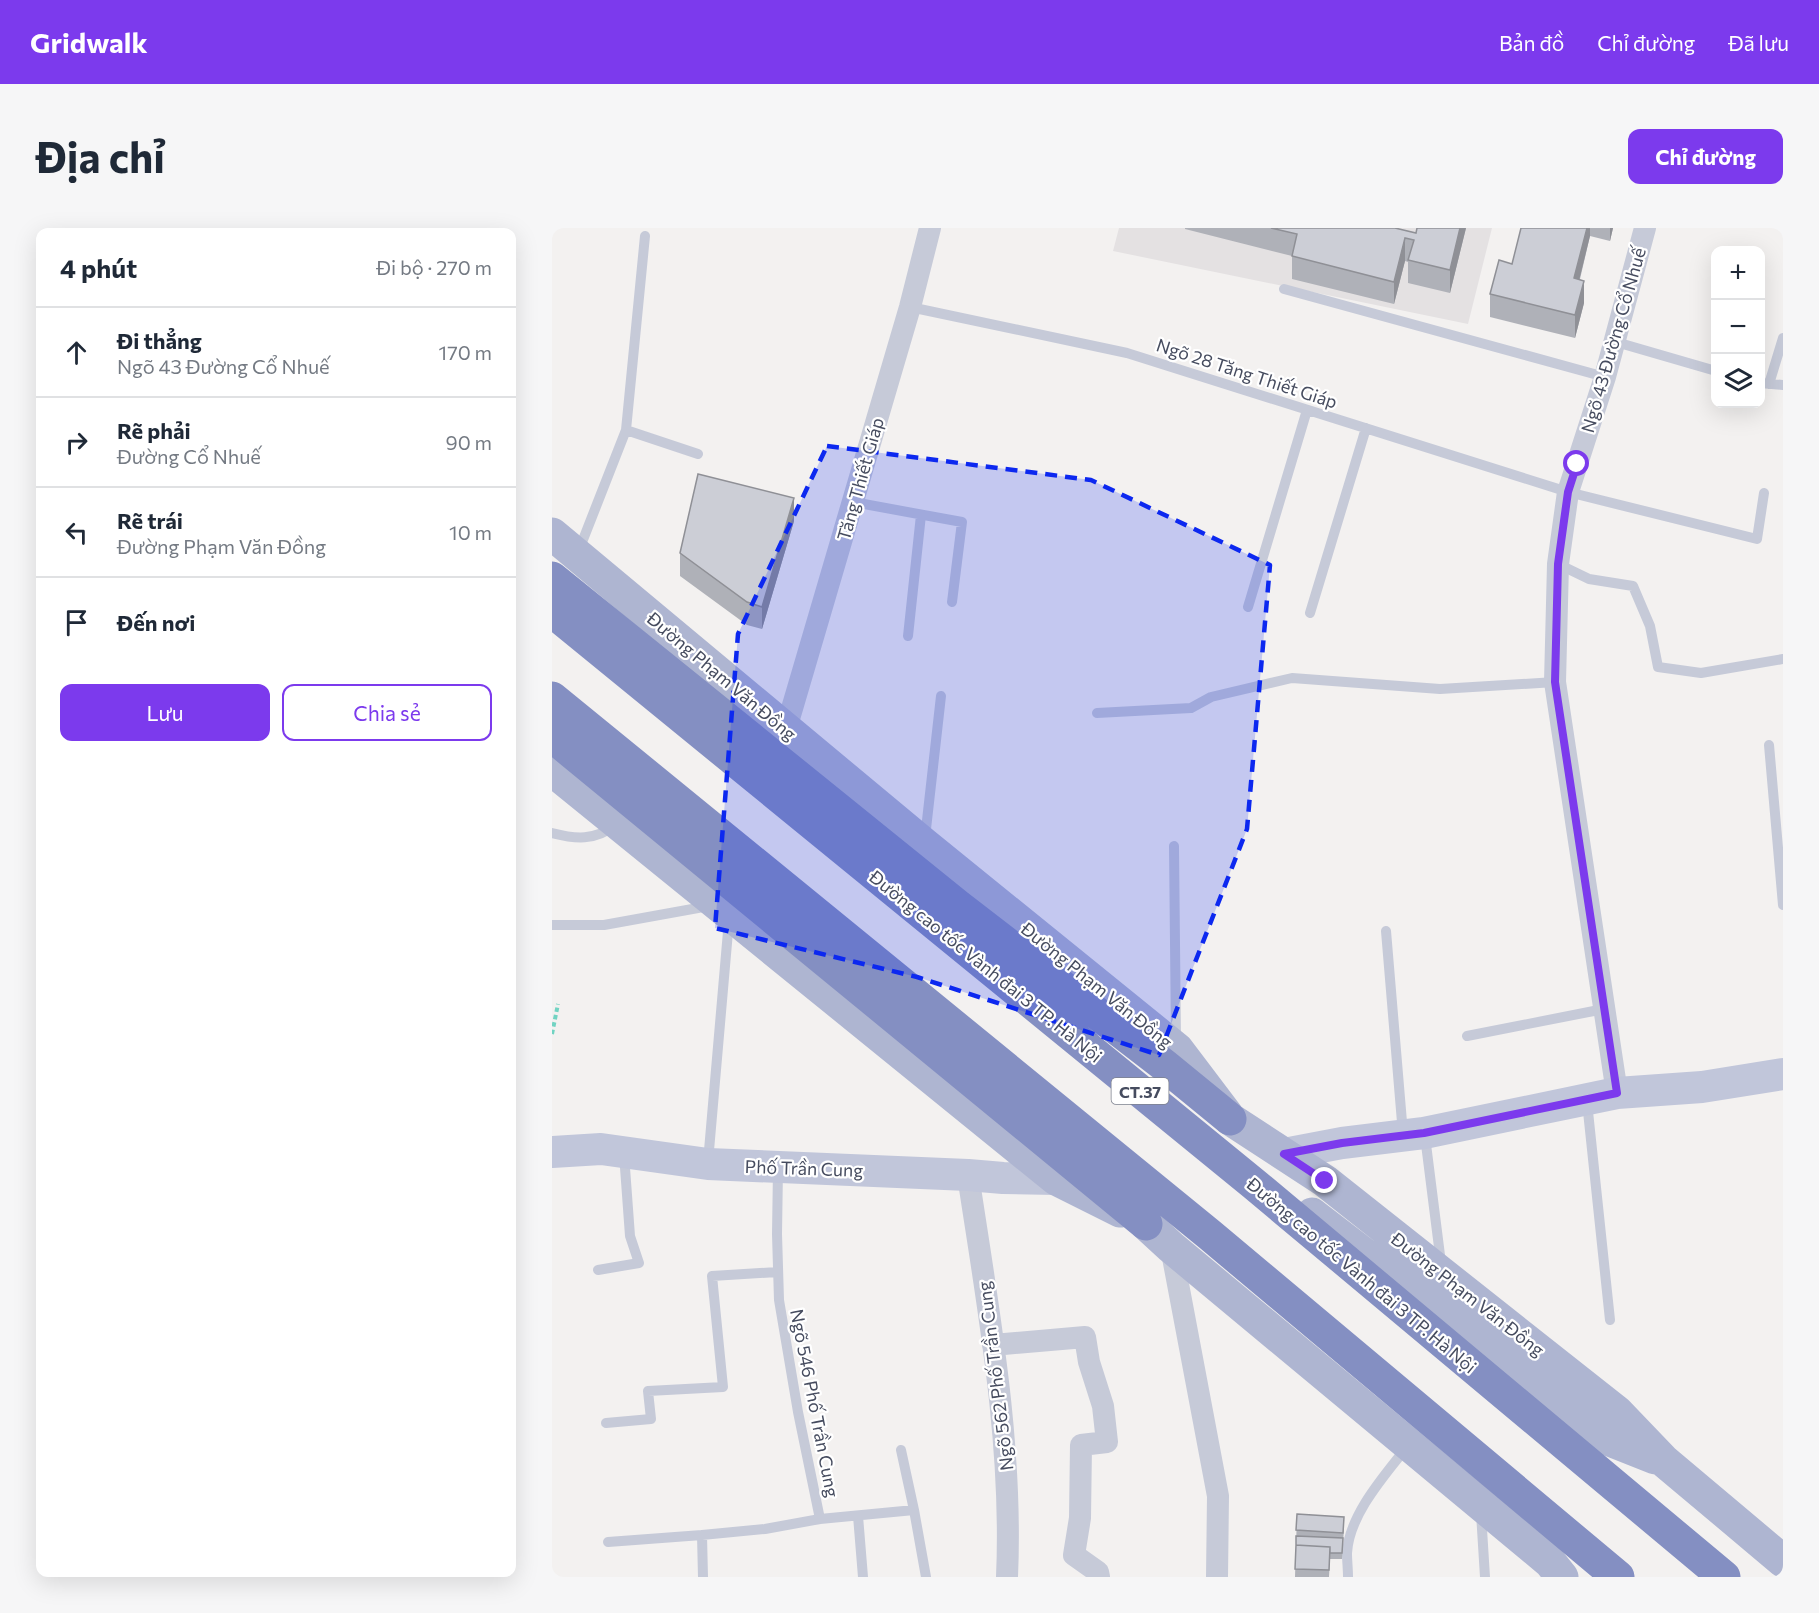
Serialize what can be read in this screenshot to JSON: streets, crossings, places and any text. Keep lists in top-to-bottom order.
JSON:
{
  "streets": {
    "highway": ["Đường cao tốc Vành đai 3 TP. Hà Nội", "CT.37"],
    "main road": ["Đường Phạm Văn Đồng", "Phố Trần Cung"],
    "street": ["Ngõ 43 Đường Cổ Nhuế", "Tăng Thiết Giáp", "Ngõ 562 Phố Trần Cung"],
    "lane": ["Ngõ 28 Tăng Thiết Giáp", "Ngõ 546 Phố Trần Cung"]
  },
  "crossings": [
    ["Ngõ 43 Đường Cổ Nhuế", "Ngõ 28 Tăng Thiết Giáp"],
    ["Ngõ 28 Tăng Thiết Giáp", "Tăng Thiết Giáp"],
    ["Tăng Thiết Giáp", "Đường Phạm Văn Đồng"],
    ["Phố Trần Cung", "Ngõ 562 Phố Trần Cung"],
    ["Phố Trần Cung", "Ngõ 546 Phố Trần Cung"]
  ],
  "page": {
    "header": "Gridwalk",
    "nav": ["Bản đồ", "Chỉ đường", "Đã lưu"],
    "buttons": [
      "Chỉ đường",
      ["Lưu", "Chia sẻ"]
    ],
    "title": "Địa chỉ",
    "heading": ["4 phút", "Đi bộ · 270 m"],
    "map_buttons": ["+", "−"],
    "list": [
      ["Đi thẳng", "Ngõ 43 Đường Cổ Nhuế", "170 m"],
      ["Rẽ phải", "Đường Cổ Nhuế", "90 m"],
      ["Rẽ trái", "Đường Phạm Văn Đồng", "10 m"],
      "Đến nơi"
    ]
  }
}
